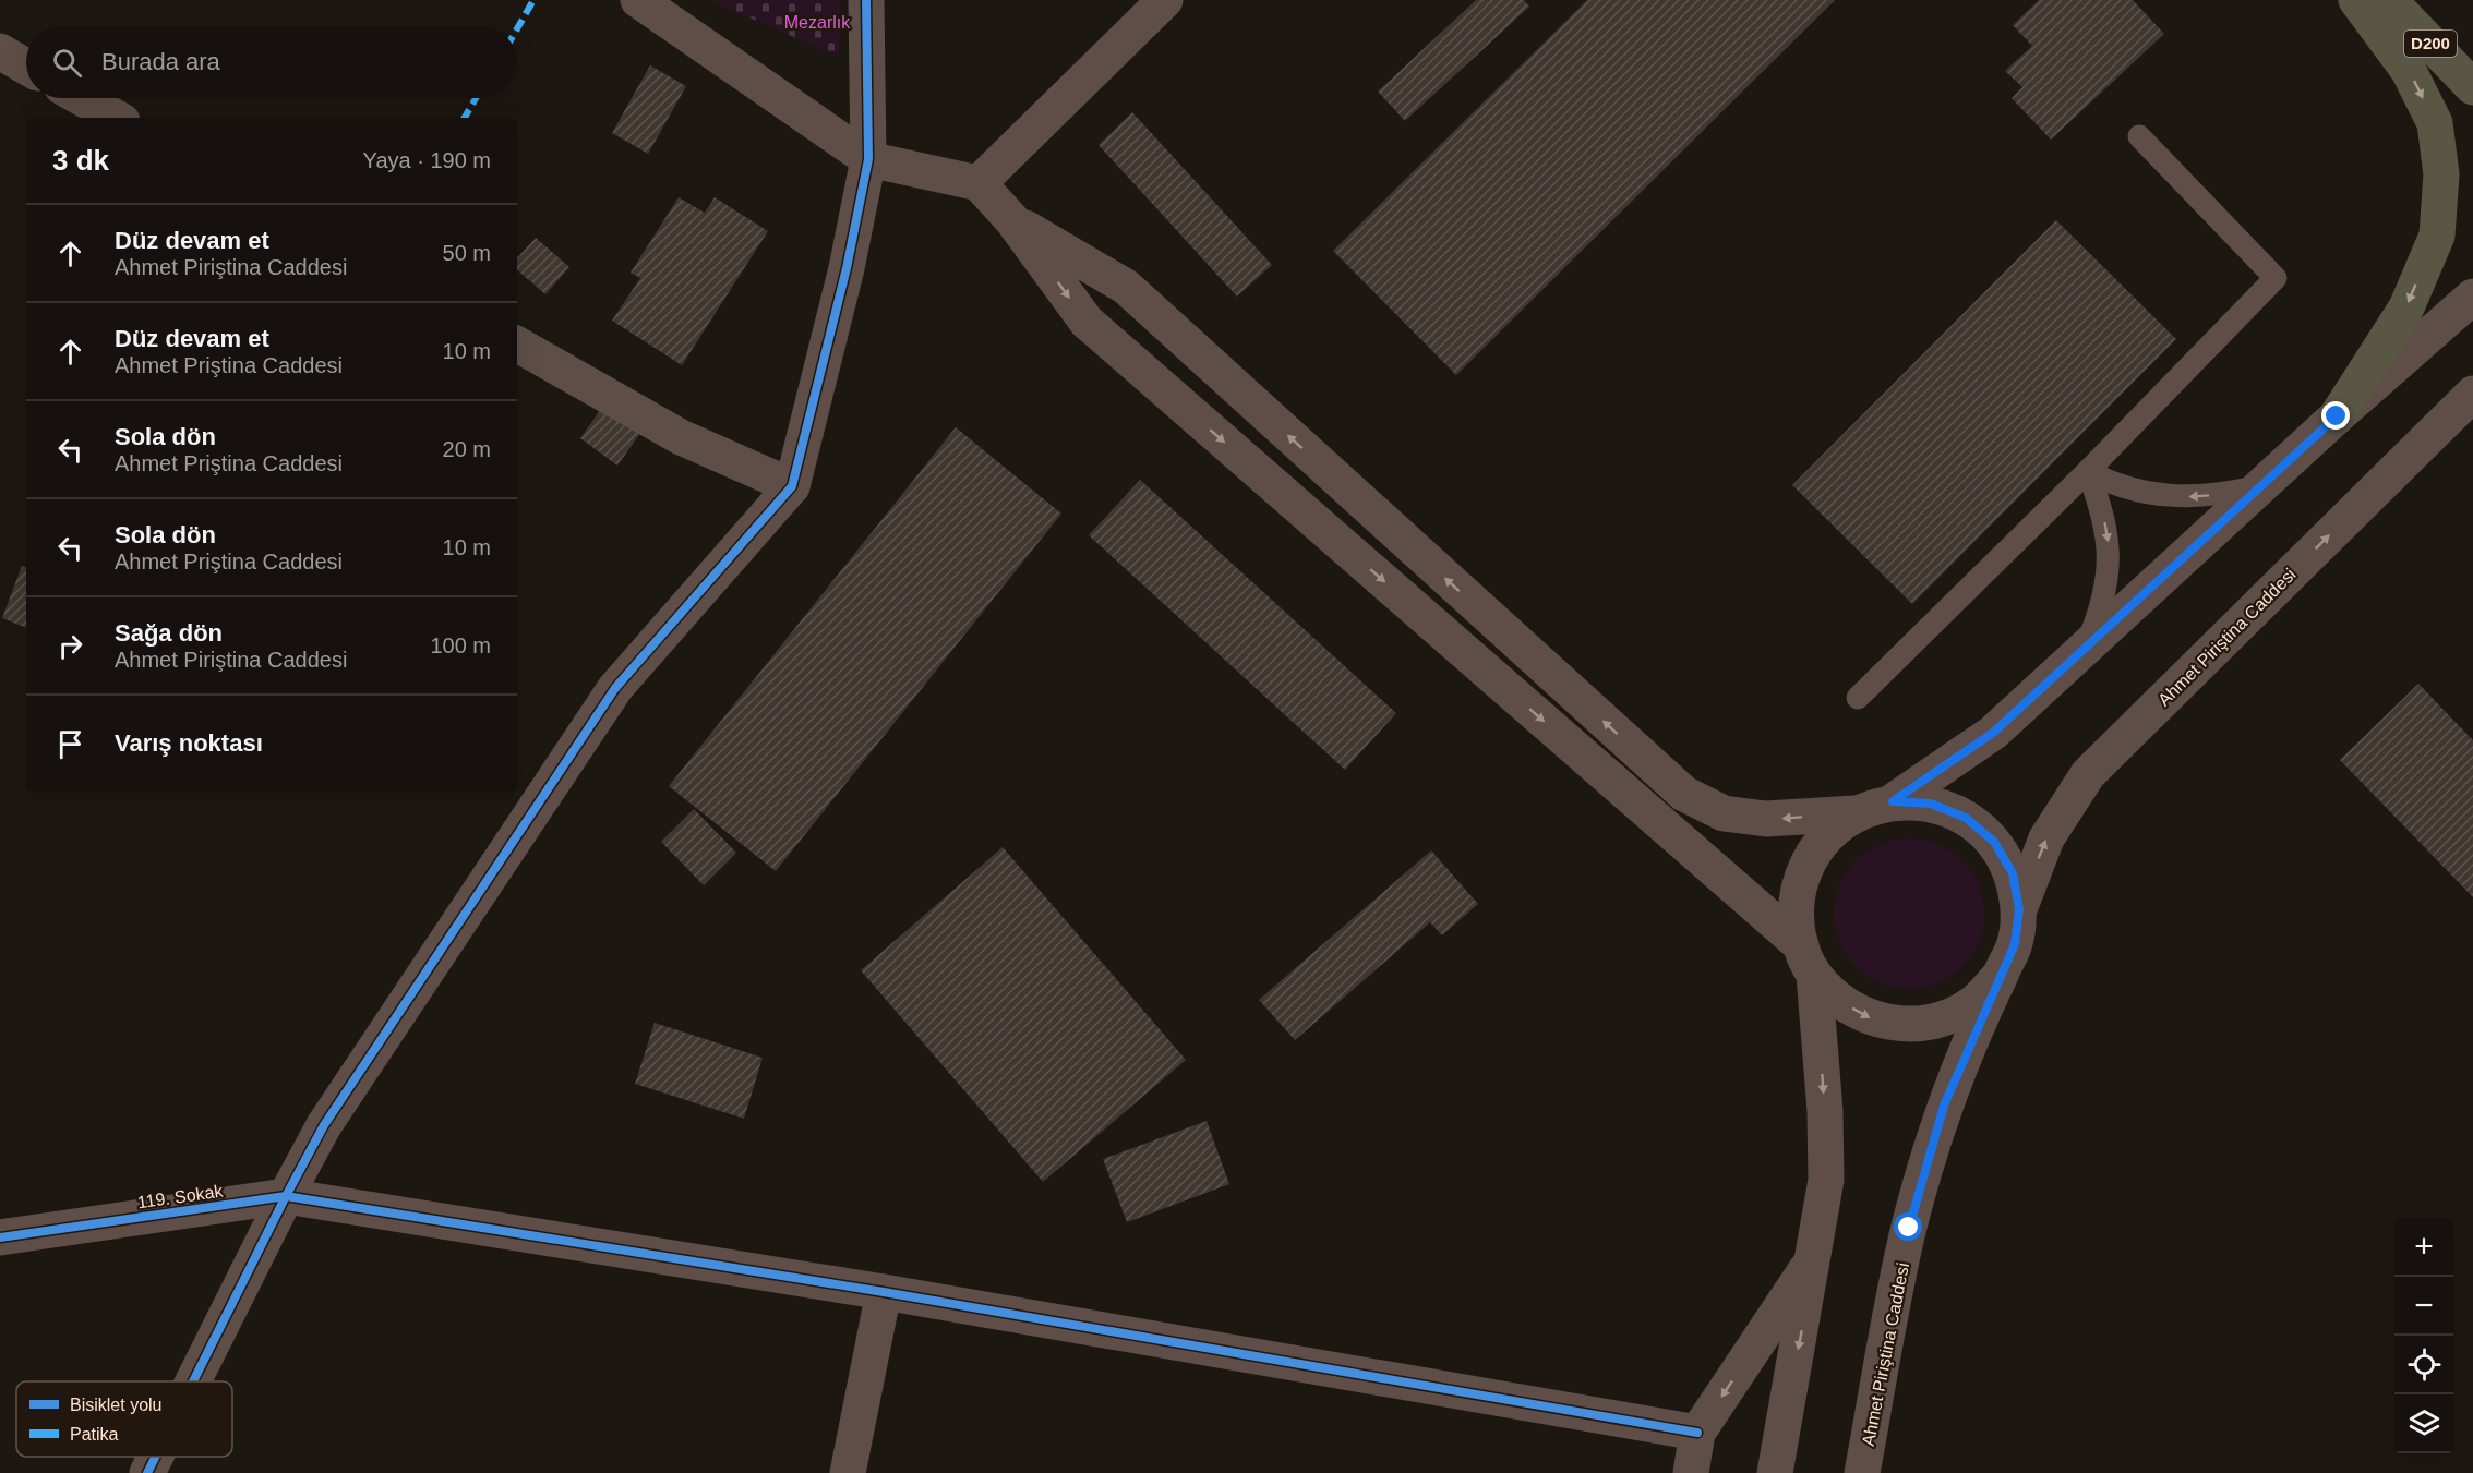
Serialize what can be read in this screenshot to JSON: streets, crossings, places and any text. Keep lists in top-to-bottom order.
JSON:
{
  "streets": {
    "highway": ["D200"],
    "street": ["Ahmet Piriştina Caddesi", "119. Sokak"]
  },
  "parks": ["Mezarlık"],
  "legend": ["Bisiklet yolu", "Patika"],
  "page": {
    "search": "Burada ara",
    "heading": ["3 dk", "Yaya · 190 m"],
    "list": [
      ["Düz devam et", "Ahmet Piriştina Caddesi", "50 m"],
      ["Düz devam et", "Ahmet Priştina Caddesi", "10 m"],
      ["Sola dön", "Ahmet Priştina Caddesi", "20 m"],
      ["Sola dön", "Ahmet Priştina Caddesi", "10 m"],
      ["Sağa dön", "Ahmet Piriştina Caddesi", "100 m"],
      "Varış noktası"
    ],
    "map_buttons": ["+", "−"]
  }
}
